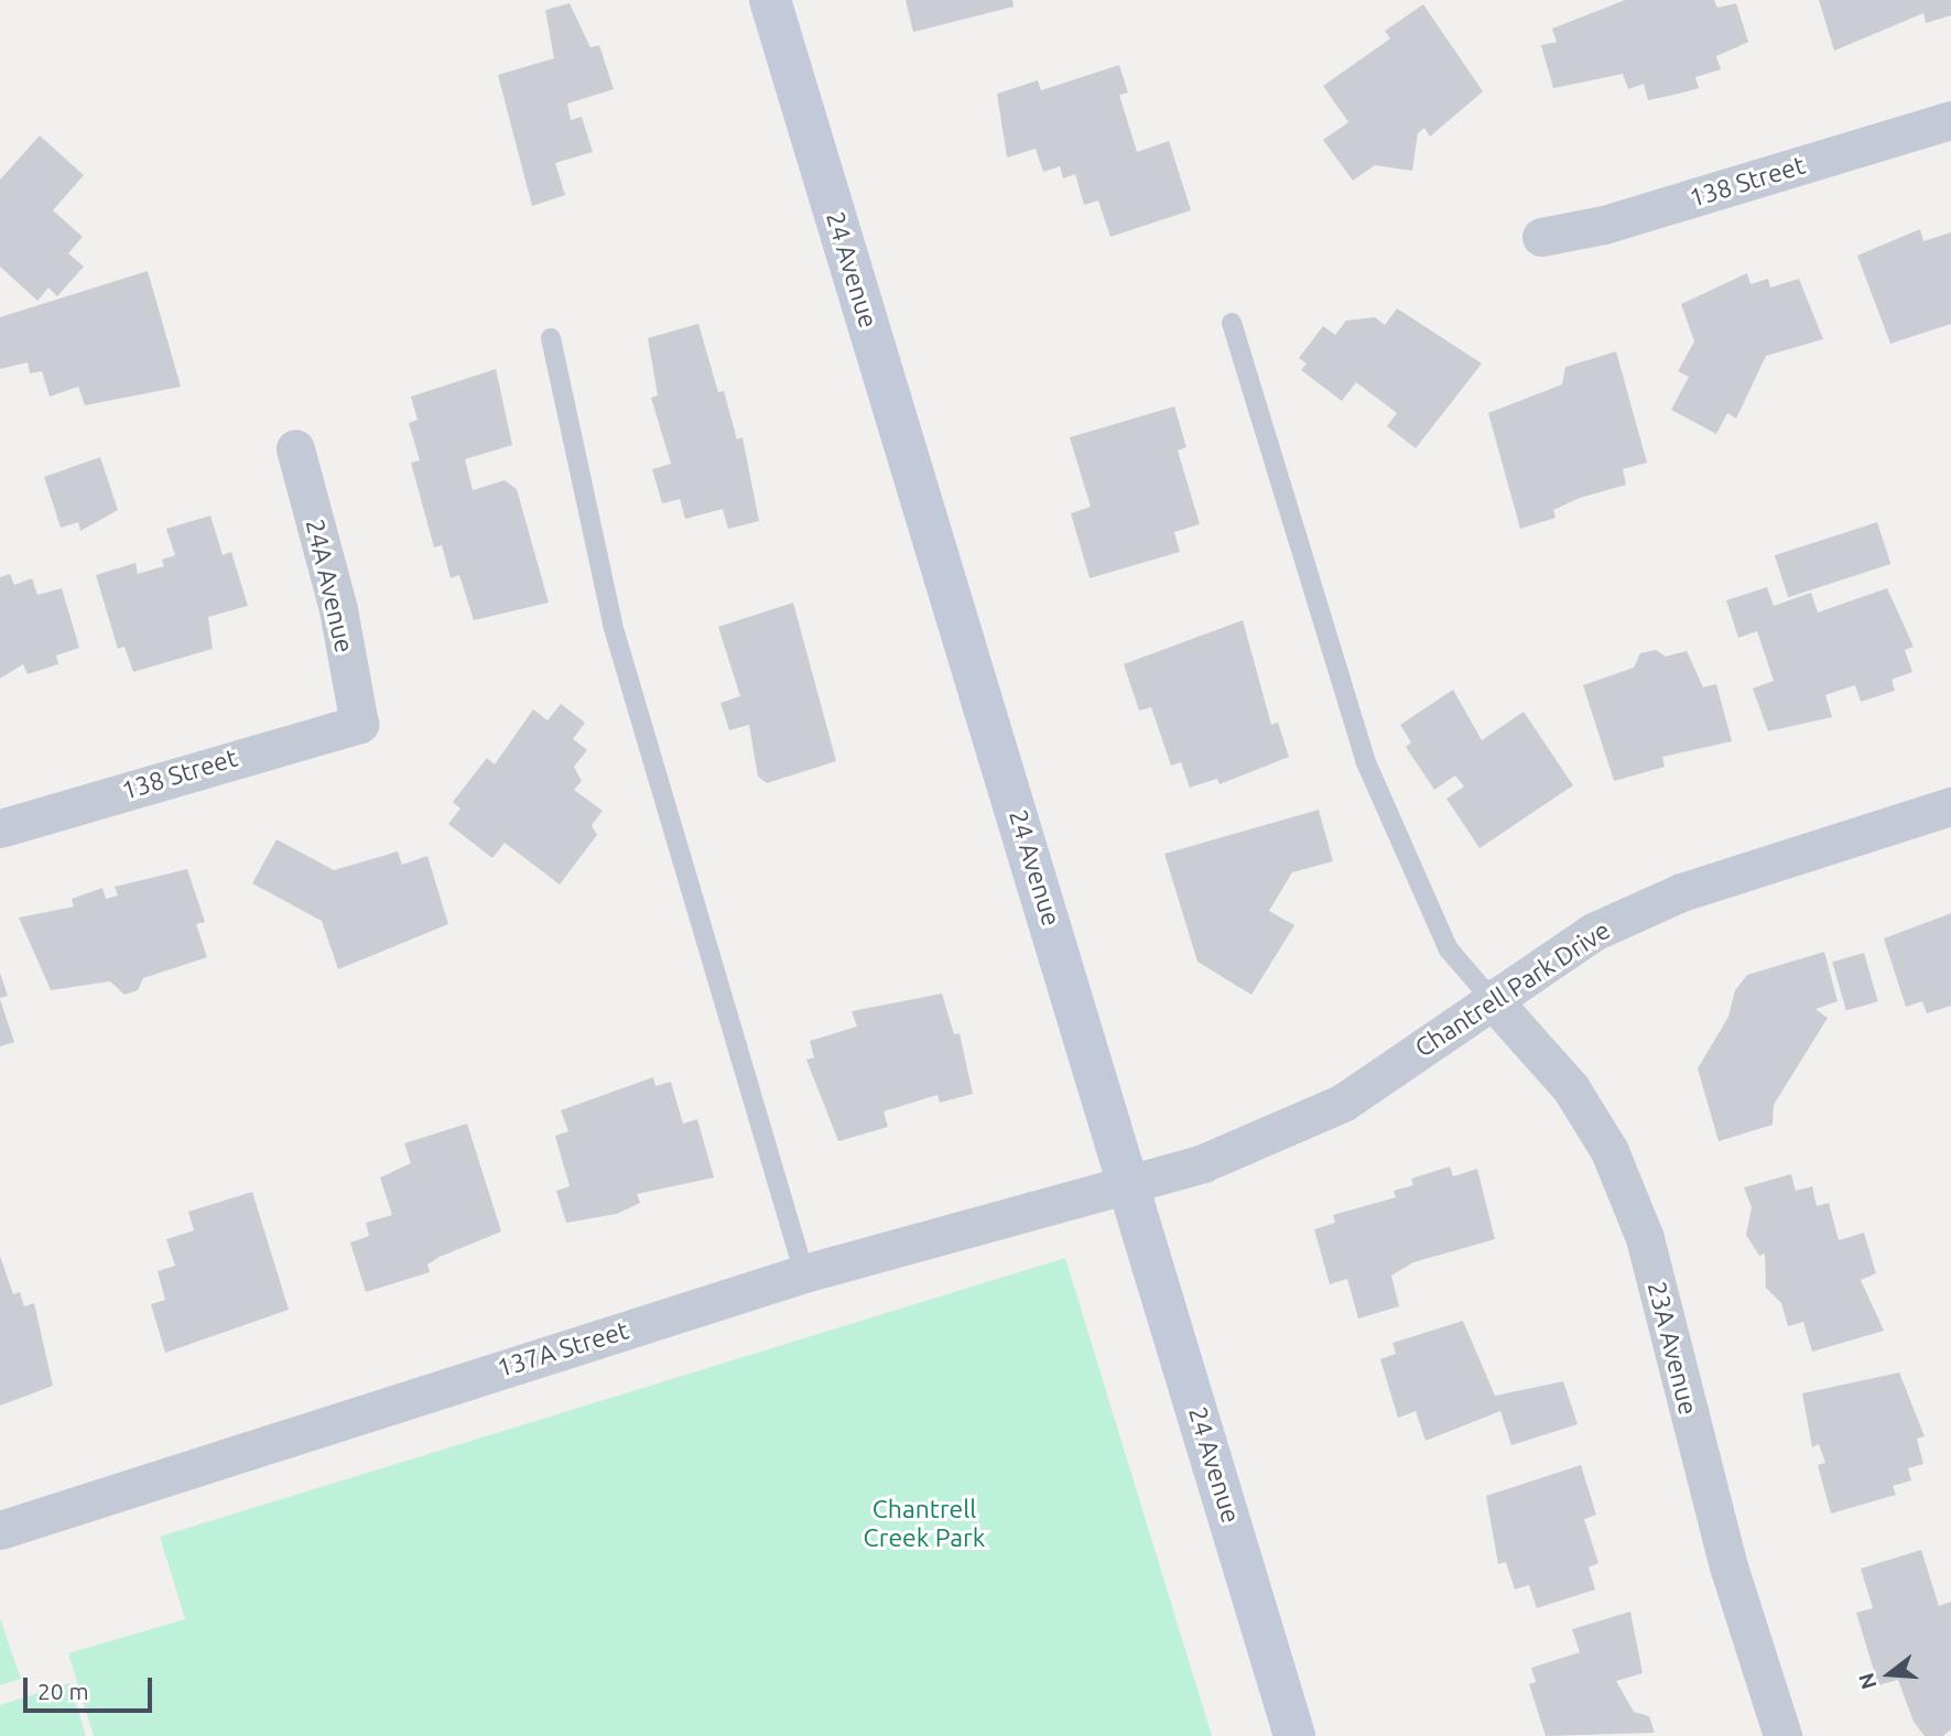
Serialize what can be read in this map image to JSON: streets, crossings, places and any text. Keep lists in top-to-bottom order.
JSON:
{
  "streets": {
    "main road": ["24 Avenue"],
    "street": [
      "138 Street",
      "24A Avenue",
      "Chantrell Park Drive",
      "23A Avenue",
      "137A Street"
    ]
  },
  "crossings": [
    ["138 Street", "24A Avenue"],
    ["24 Avenue", "Chantrell Park Drive"],
    ["24 Avenue", "137A Street"],
    ["Chantrell Park Drive", "23A Avenue"],
    ["Chantrell Park Drive", "137A Street"]
  ],
  "parks": ["Chantrell Creek Park"],
  "scale_bar": "20 m",
  "north": "left"
}
